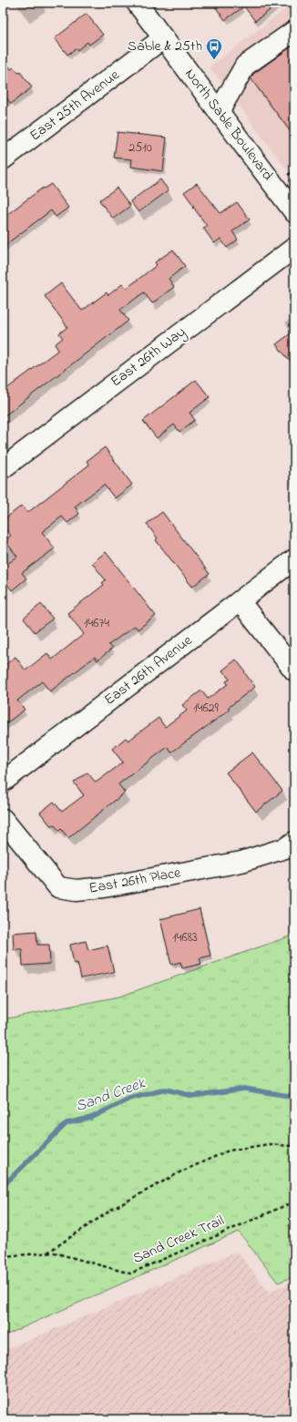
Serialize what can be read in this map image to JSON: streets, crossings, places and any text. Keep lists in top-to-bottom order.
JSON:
{
  "streets": {
    "street": [
      "East 25th Avenue",
      "North Sable Boulevard",
      "East 26th Way",
      "East 26th Avenue",
      "East 26th Place"
    ],
    "path": ["Sand Creek Trail"]
  },
  "crossings": [
    ["East 25th Avenue", "North Sable Boulevard"]
  ],
  "water": ["Sand Creek"],
  "places": {
    "bus stop": ["Sable & 25th"]
  },
  "house_numbers": [
    "2510",
    "14674",
    "14629",
    "14683"
  ]
}
